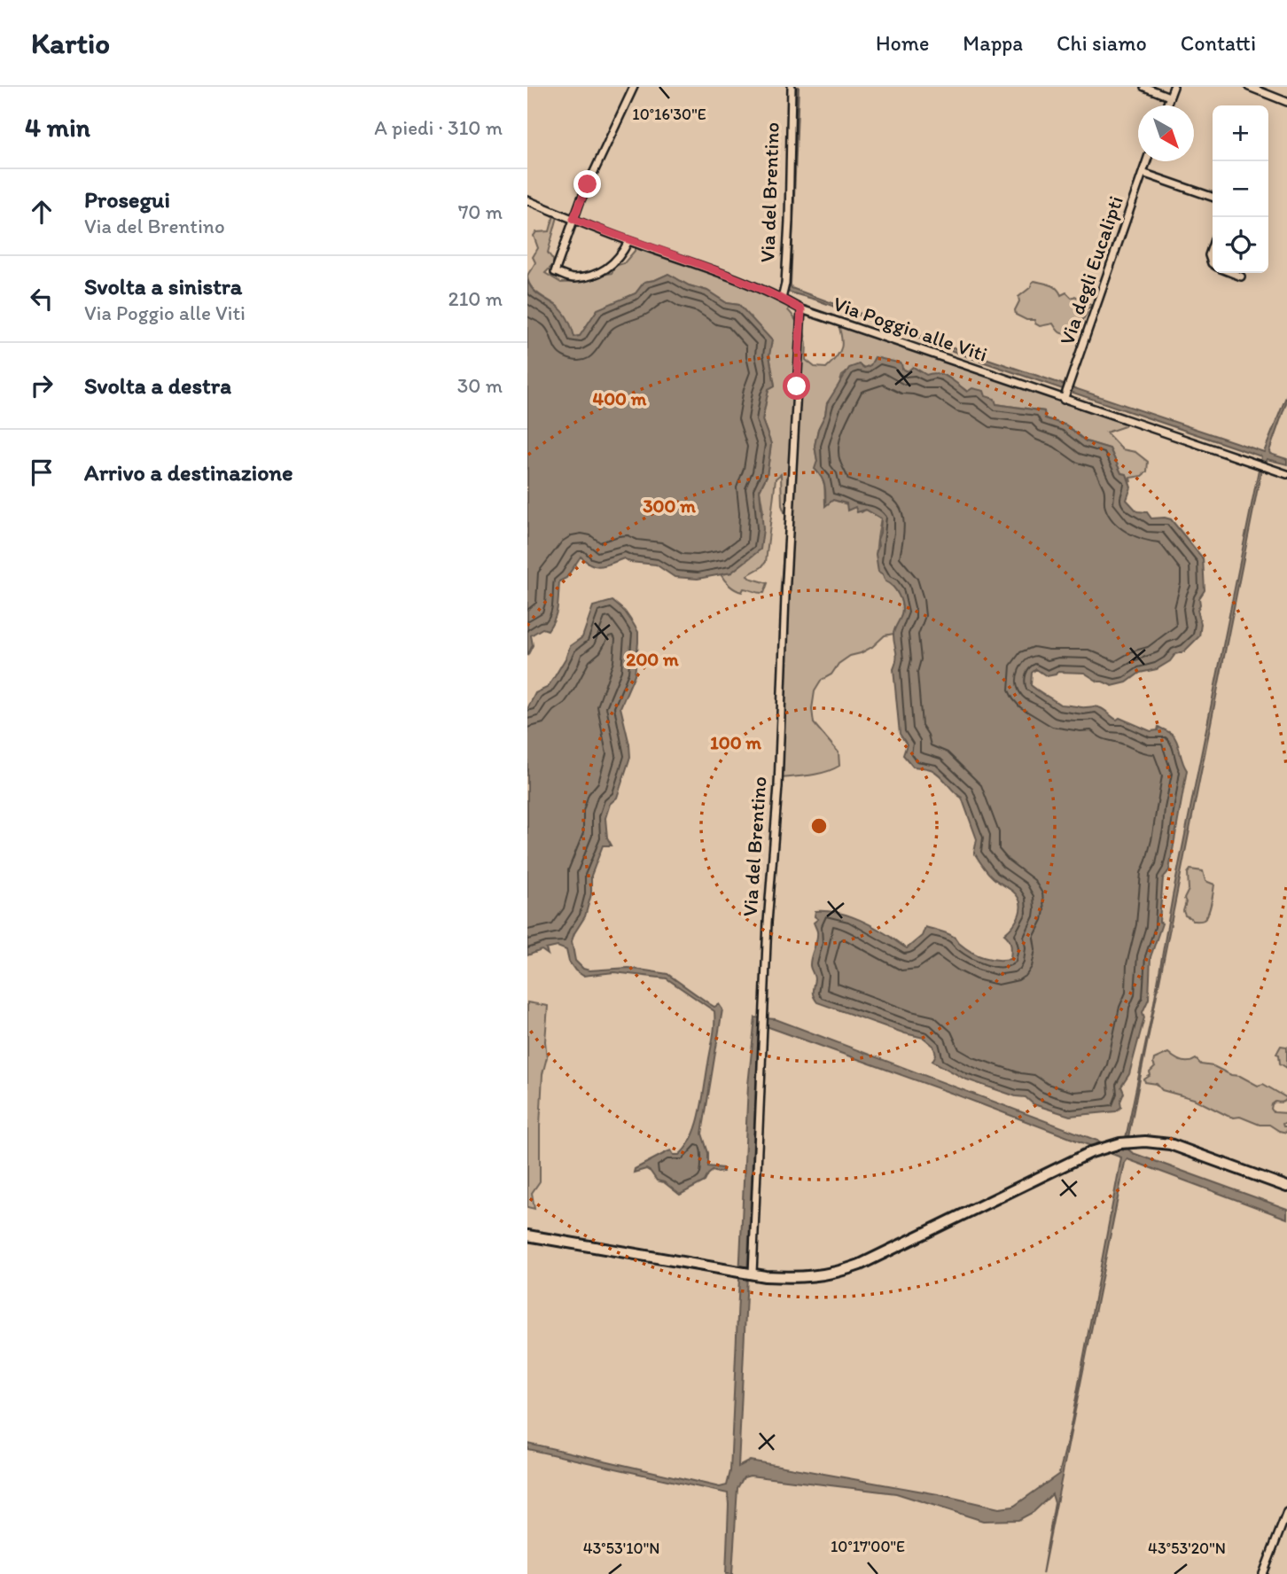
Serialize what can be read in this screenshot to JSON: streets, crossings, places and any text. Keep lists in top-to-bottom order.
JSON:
{
  "streets": {
    "street": ["Via del Brentino", "Via degli Eucalipti", "Via Poggio alle Viti"]
  },
  "crossings": [
    ["Via del Brentino", "Via Poggio alle Viti"],
    ["Via degli Eucalipti", "Via Poggio alle Viti"]
  ],
  "north": "bottom right",
  "page": {
    "header": "Kartio",
    "nav": [
      "Home",
      "Mappa",
      "Chi siamo",
      "Contatti"
    ],
    "heading": ["4 min", "A piedi · 310 m"],
    "map_buttons": ["+", "−"],
    "list": [
      ["Prosegui", "Via del Brentino", "70 m"],
      ["Svolta a sinistra", "Via Poggio alle Viti", "210 m"],
      ["Svolta a destra", "30 m"],
      "Arrivo a destinazione"
    ]
  },
  "coordinates": [
    "10°16'30\"E",
    "10°17'00\"E",
    "43°53'10\"N",
    "43°53'20\"N"
  ],
  "rings": [
    "400 m",
    "300 m",
    "200 m",
    "100 m"
  ]
}
